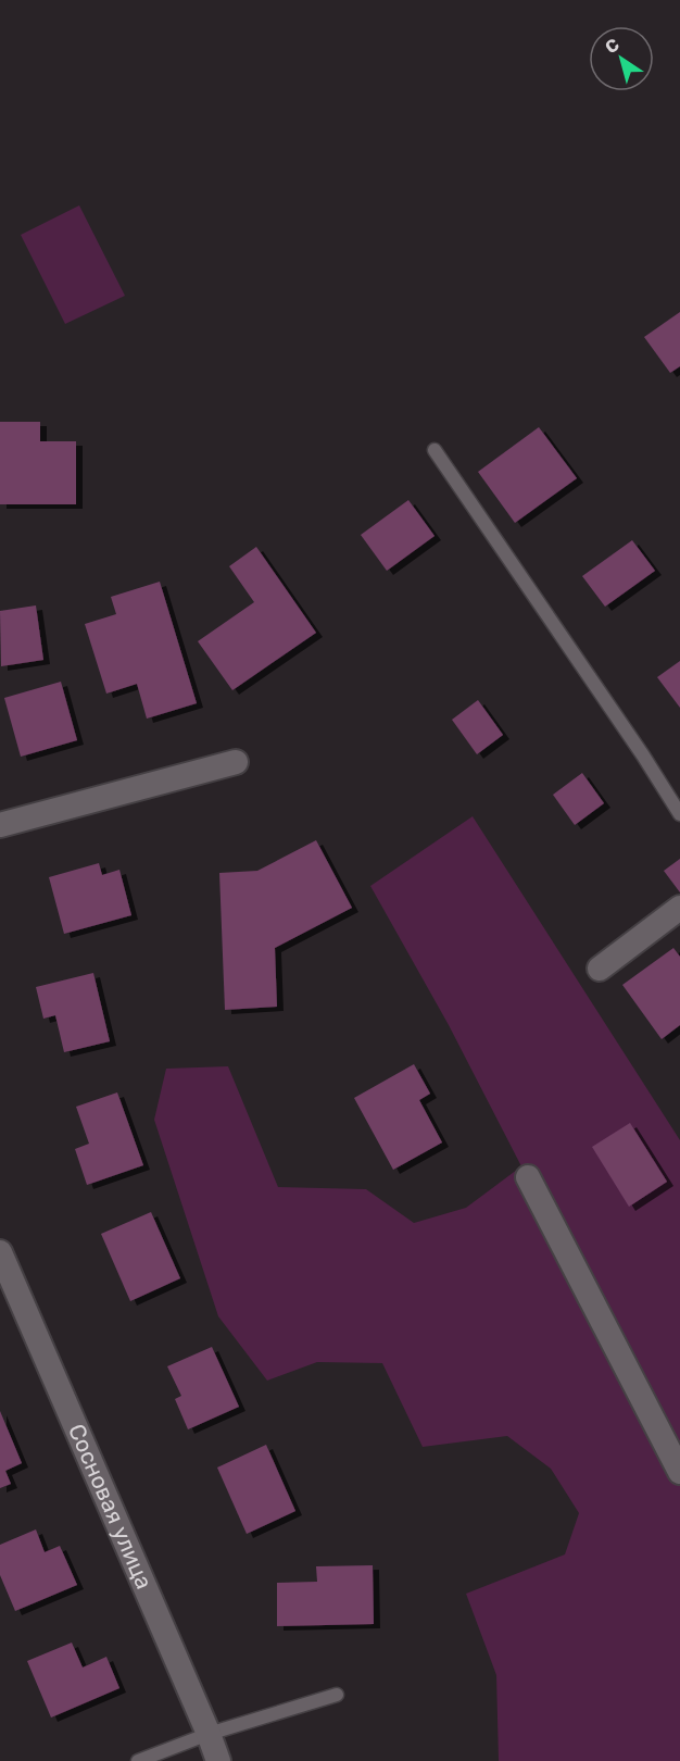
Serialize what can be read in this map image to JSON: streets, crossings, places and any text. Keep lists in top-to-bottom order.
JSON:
{
  "streets": {
    "street": ["Сосновая улица"]
  },
  "north": "top left"
}
